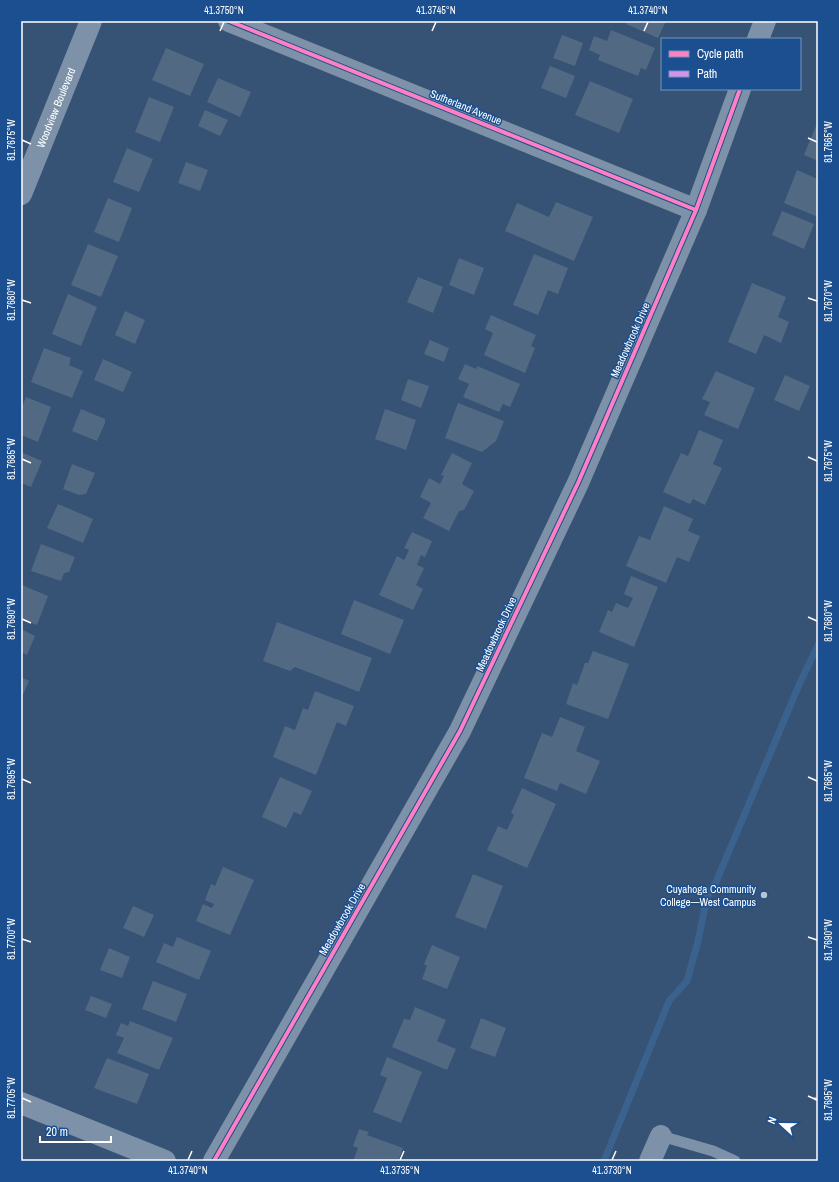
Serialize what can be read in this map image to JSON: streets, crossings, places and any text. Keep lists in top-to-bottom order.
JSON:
{
  "streets": {
    "street": ["Sutherland Avenue", "Woodview Boulevard", "Meadowbrook Drive"]
  },
  "crossings": [
    ["Sutherland Avenue", "Meadowbrook Drive"]
  ],
  "places": ["Cuyahoga Community College—West Campus"],
  "legend": ["Cycle path", "Path"],
  "scale_bar": "20 m",
  "north": "left",
  "coordinates": [
    "41.3750°N",
    "41.3745°N",
    "41.3740°N",
    "81.7675°W",
    "81.7665°W",
    "81.7680°W",
    "81.7670°W",
    "81.7685°W",
    "81.7690°W",
    "81.7695°W",
    "81.7700°W",
    "81.7705°W",
    "41.3735°N",
    "41.3730°N"
  ]
}
